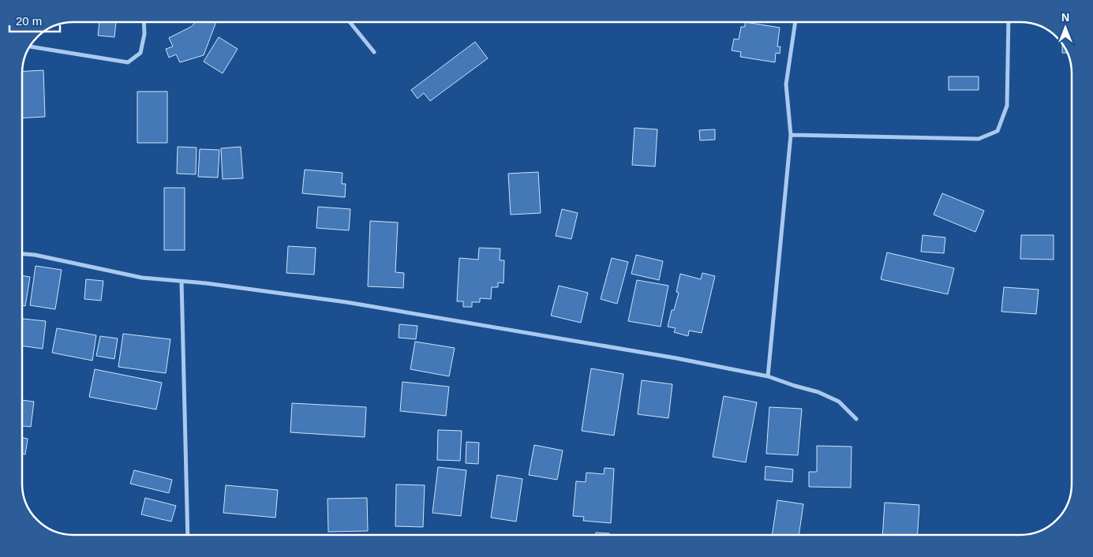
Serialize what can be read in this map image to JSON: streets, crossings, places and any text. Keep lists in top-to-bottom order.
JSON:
{
  "scale_bar": "20 m",
  "north": "top"
}
